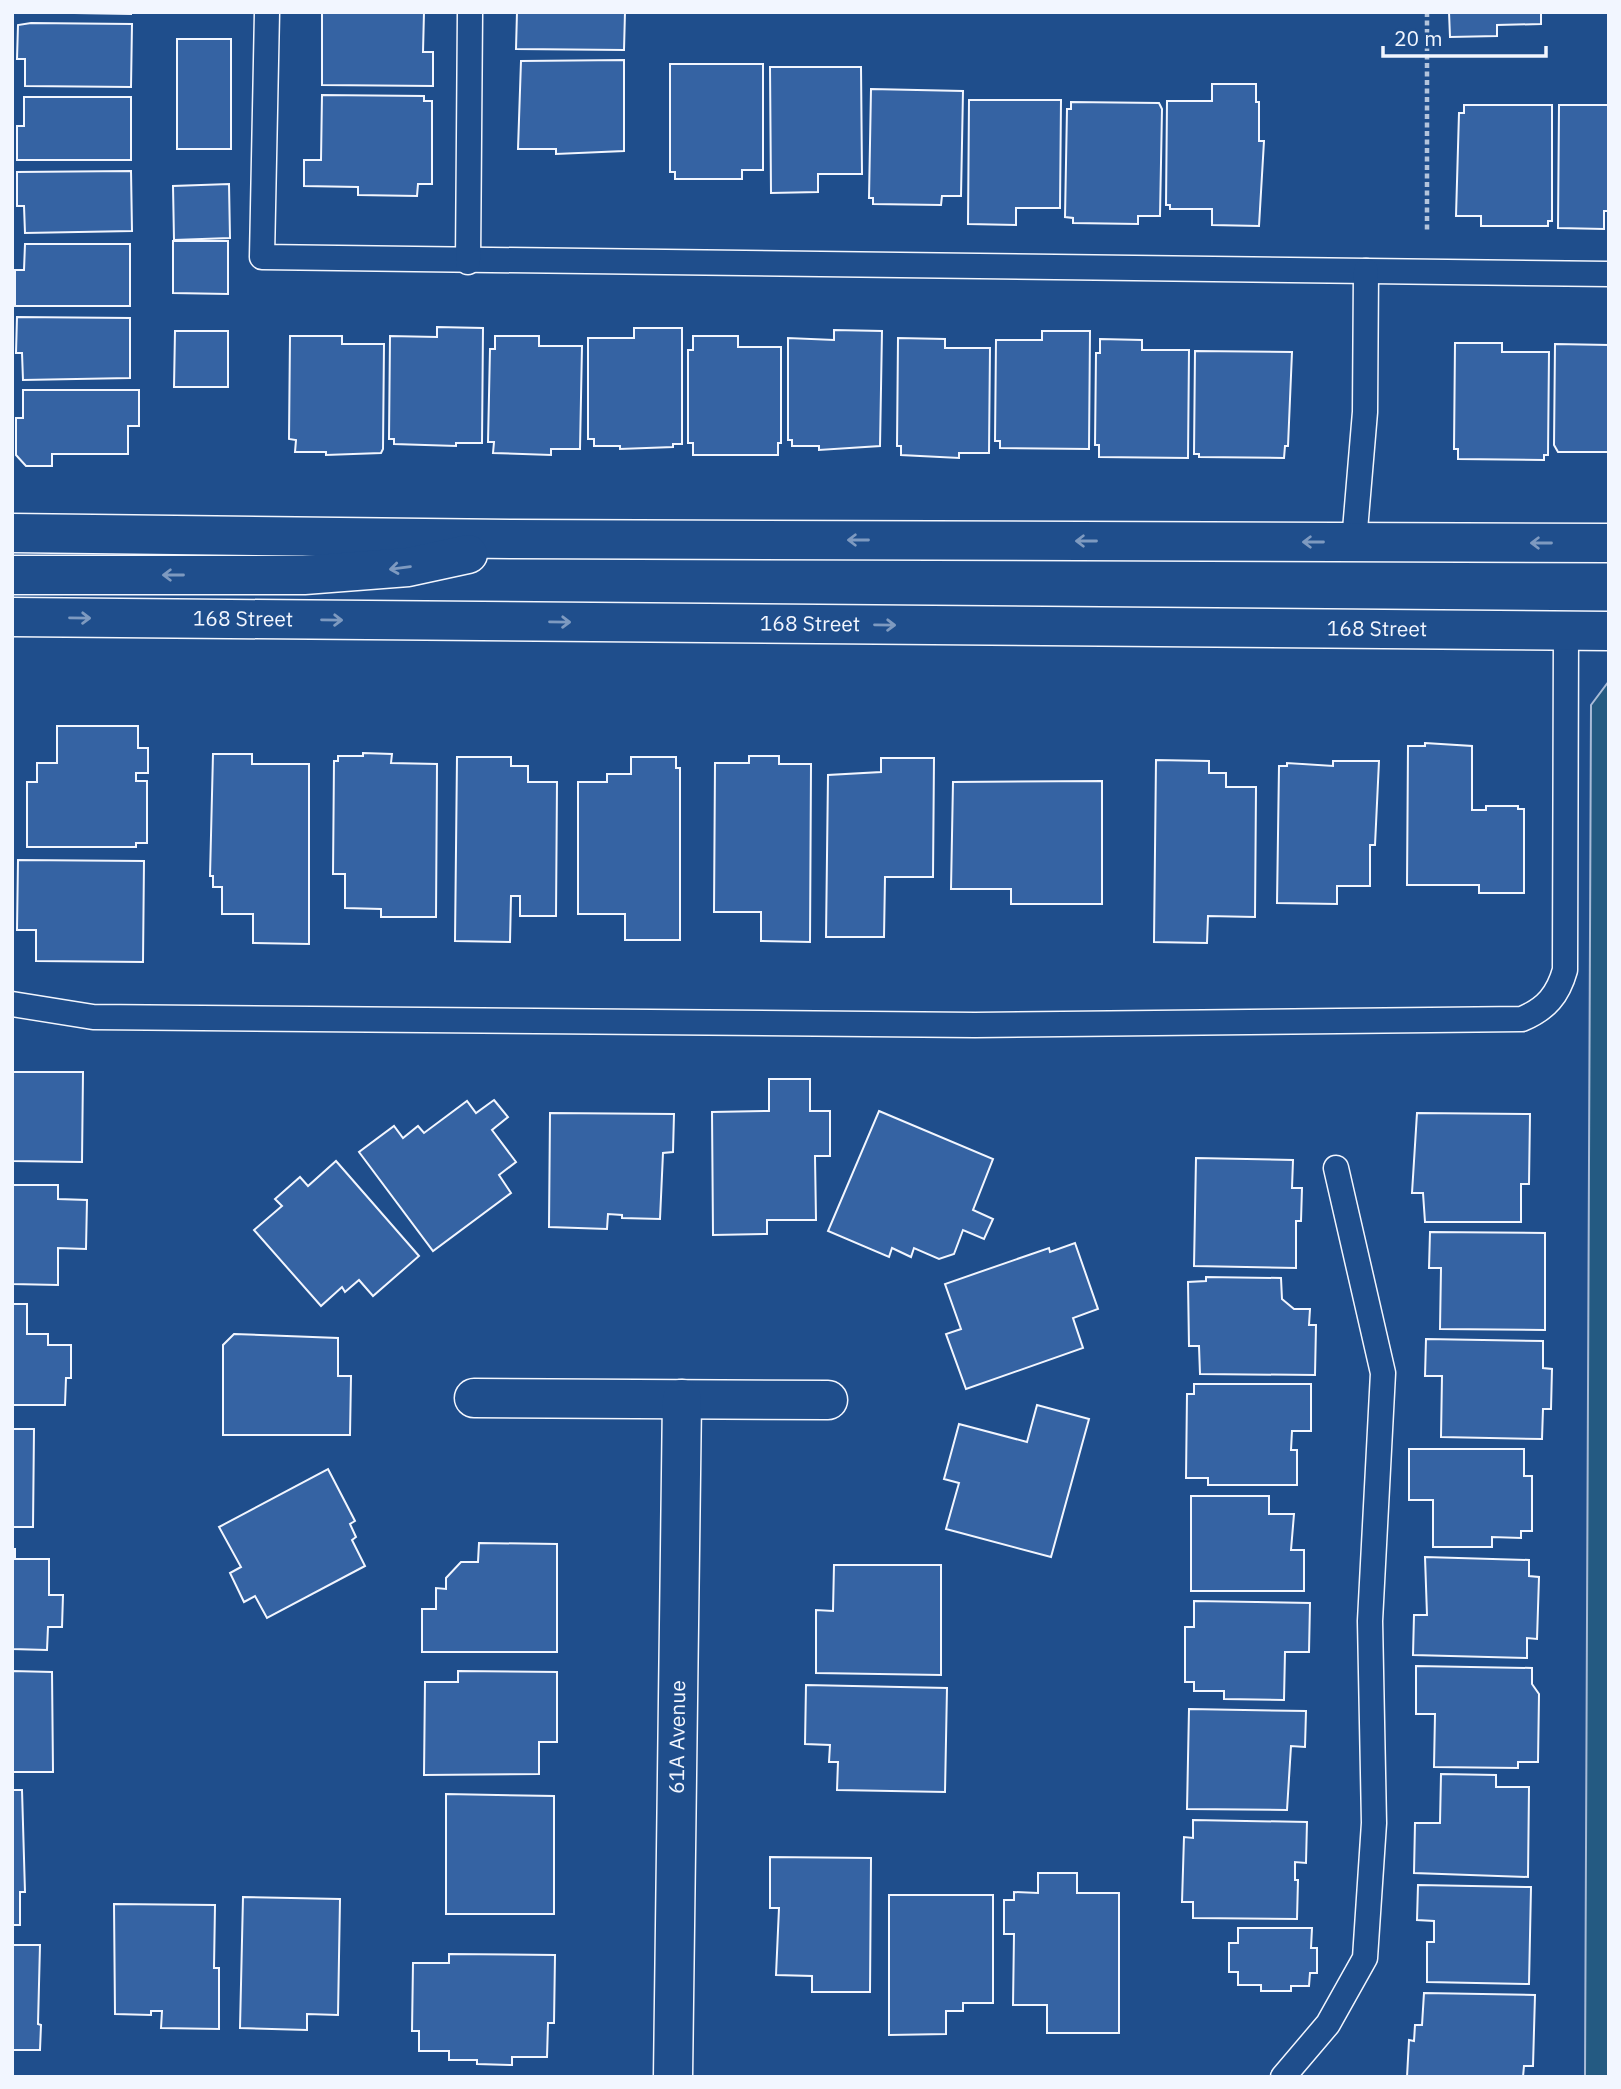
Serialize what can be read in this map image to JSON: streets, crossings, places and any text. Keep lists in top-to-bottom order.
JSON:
{
  "streets": {
    "main road": ["168 Street", "61A Avenue"]
  },
  "scale_bar": "20 m"
}
